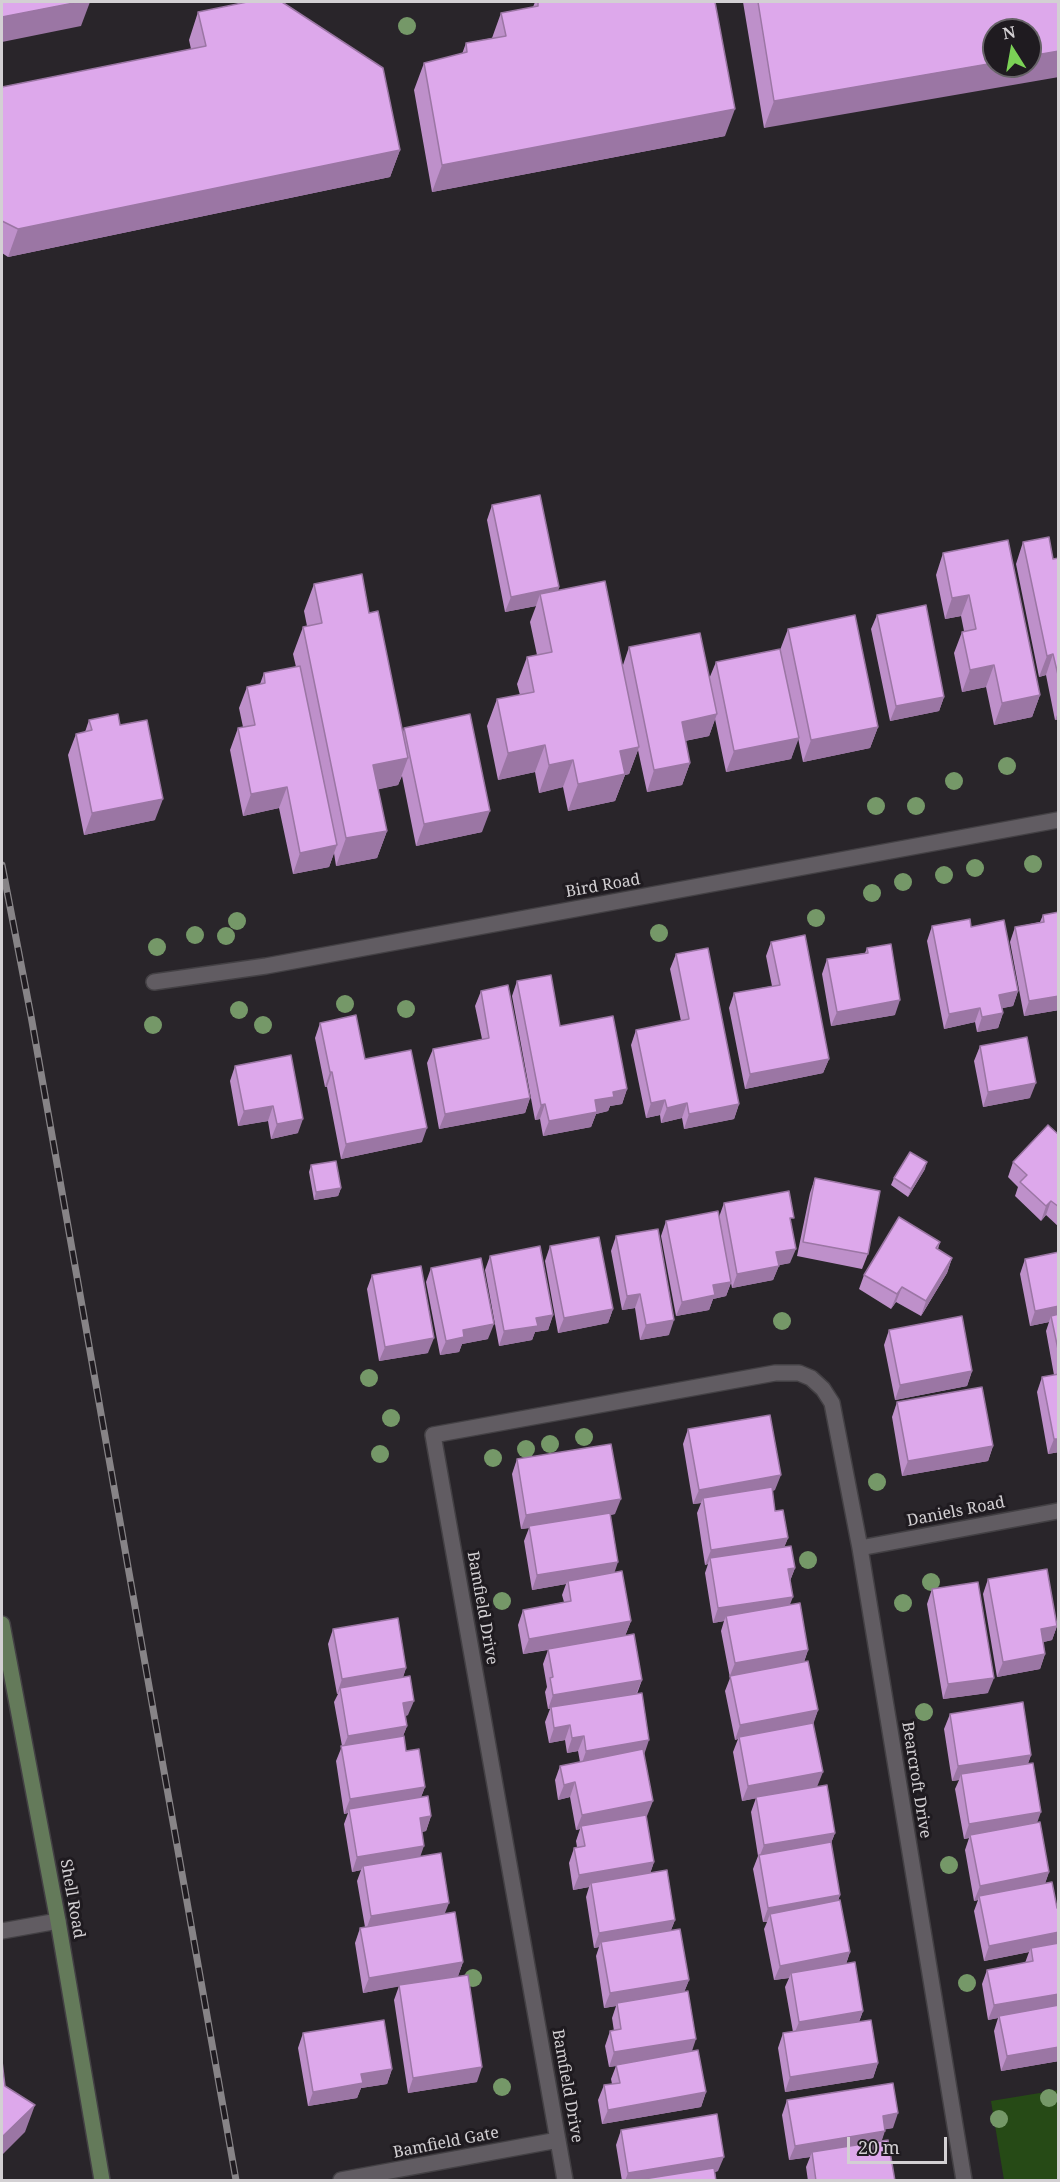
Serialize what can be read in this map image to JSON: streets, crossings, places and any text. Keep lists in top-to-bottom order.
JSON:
{
  "streets": {
    "main road": ["Shell Road"],
    "street": [
      "Bird Road",
      "Daniels Road",
      "Bamfield Drive",
      "Bearcroft Drive",
      "Bamfield Gate"
    ]
  },
  "crossings": [
    ["Daniels Road", "Bearcroft Drive"],
    ["Bamfield Drive", "Bearcroft Drive"],
    ["Bamfield Drive", "Bamfield Gate"]
  ],
  "scale_bar": "20 m",
  "north": "top"
}
